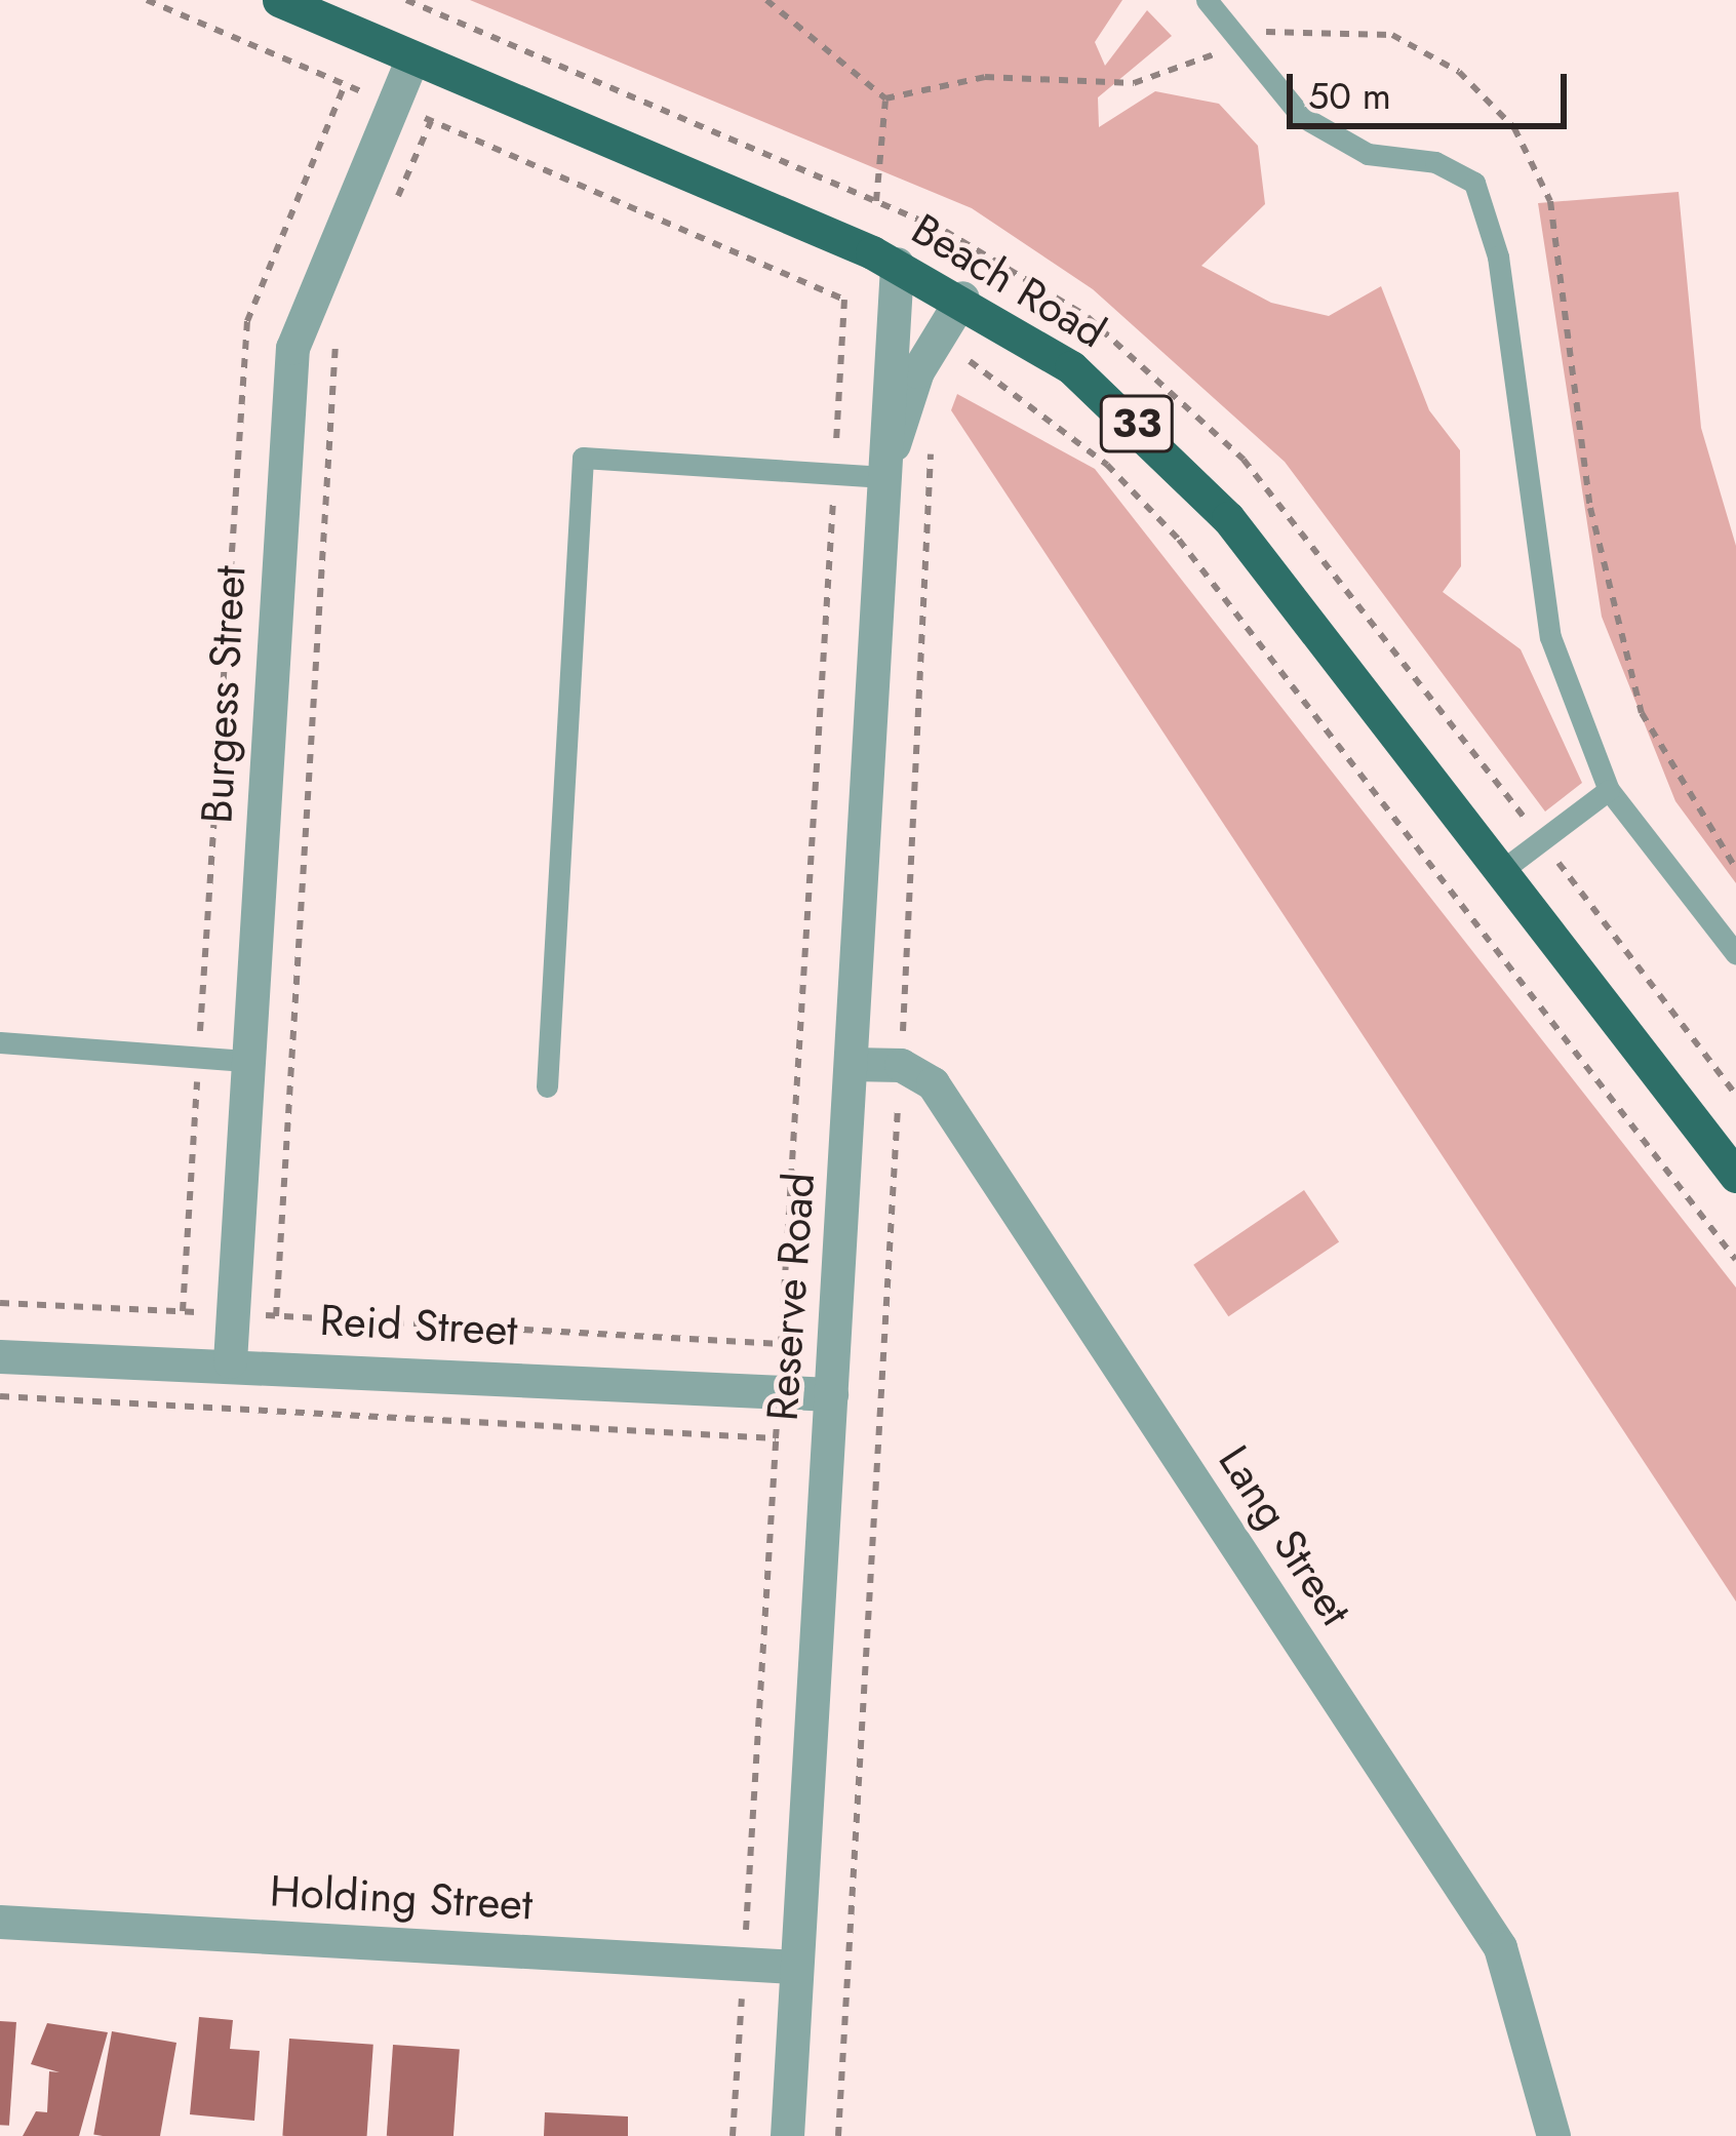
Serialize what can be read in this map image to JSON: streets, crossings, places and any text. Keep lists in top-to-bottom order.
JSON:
{
  "streets": {
    "main road": ["Beach Road", "33"],
    "street": [
      "Burgess Street",
      "Reserve Road",
      "Reid Street",
      "Lang Street",
      "Holding Street"
    ]
  },
  "crossings": [
    ["Beach Road", "Burgess Street"],
    ["Beach Road", "Reserve Road"],
    ["Burgess Street", "Reid Street"],
    ["Reserve Road", "Reid Street"],
    ["Reserve Road", "Holding Street"]
  ],
  "scale_bar": "50 m"
}
